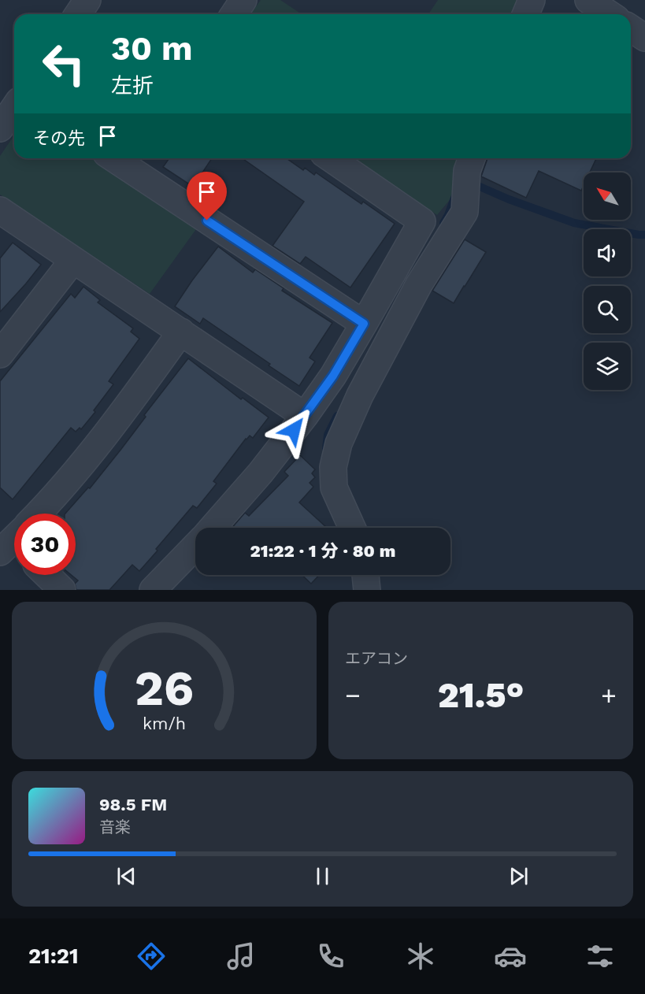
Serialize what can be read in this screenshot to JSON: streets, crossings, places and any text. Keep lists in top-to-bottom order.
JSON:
{
  "north": "top left",
  "page": {
    "turn": ["30 m", "左折"],
    "then": "その先",
    "limit": "30",
    "trip": "21:22 · 1 分 · 80 m",
    "tile": "エアコン",
    "heat": ["−", "21.5°", "+"],
    "song": ["98.5 FM", "音楽"],
    "tabs": "21:21",
    "gauge": ["26", "km/h"]
  }
}
